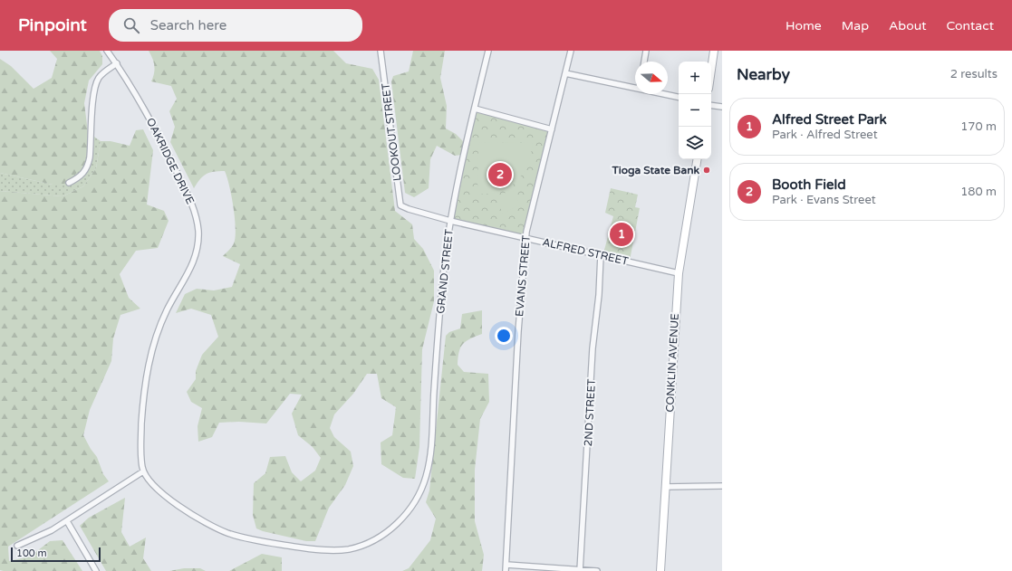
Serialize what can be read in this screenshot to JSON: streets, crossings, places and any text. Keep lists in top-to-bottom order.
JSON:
{
  "streets": {
    "main road": ["CONKLIN AVENUE"],
    "street": [
      "LOOKOUT STREET",
      "OAKRIDGE DRIVE",
      "ALFRED STREET",
      "GRAND STREET",
      "EVANS STREET",
      "2ND STREET"
    ]
  },
  "crossings": [
    ["LOOKOUT STREET", "ALFRED STREET"],
    ["OAKRIDGE DRIVE", "GRAND STREET"],
    ["ALFRED STREET", "GRAND STREET"],
    ["ALFRED STREET", "EVANS STREET"],
    ["ALFRED STREET", "CONKLIN AVENUE"],
    ["ALFRED STREET", "2ND STREET"]
  ],
  "places": ["Tioga State Bank"],
  "scale_bar": "100 m",
  "north": "right",
  "page": {
    "header": "Pinpoint",
    "search": "Search here",
    "nav": [
      "Home",
      "Map",
      "About",
      "Contact"
    ],
    "heading": ["Nearby", "2 results"],
    "map_buttons": ["+", "−"],
    "list": [
      {
        "mark": "1",
        "name": "Alfred Street Park",
        "note": "Park · Alfred Street",
        "value": "170 m"
      },
      {
        "mark": "2",
        "name": "Booth Field",
        "note": "Park · Evans Street",
        "value": "180 m"
      }
    ],
    "pins": ["2", "1"],
    "scale": "100 m"
  }
}
